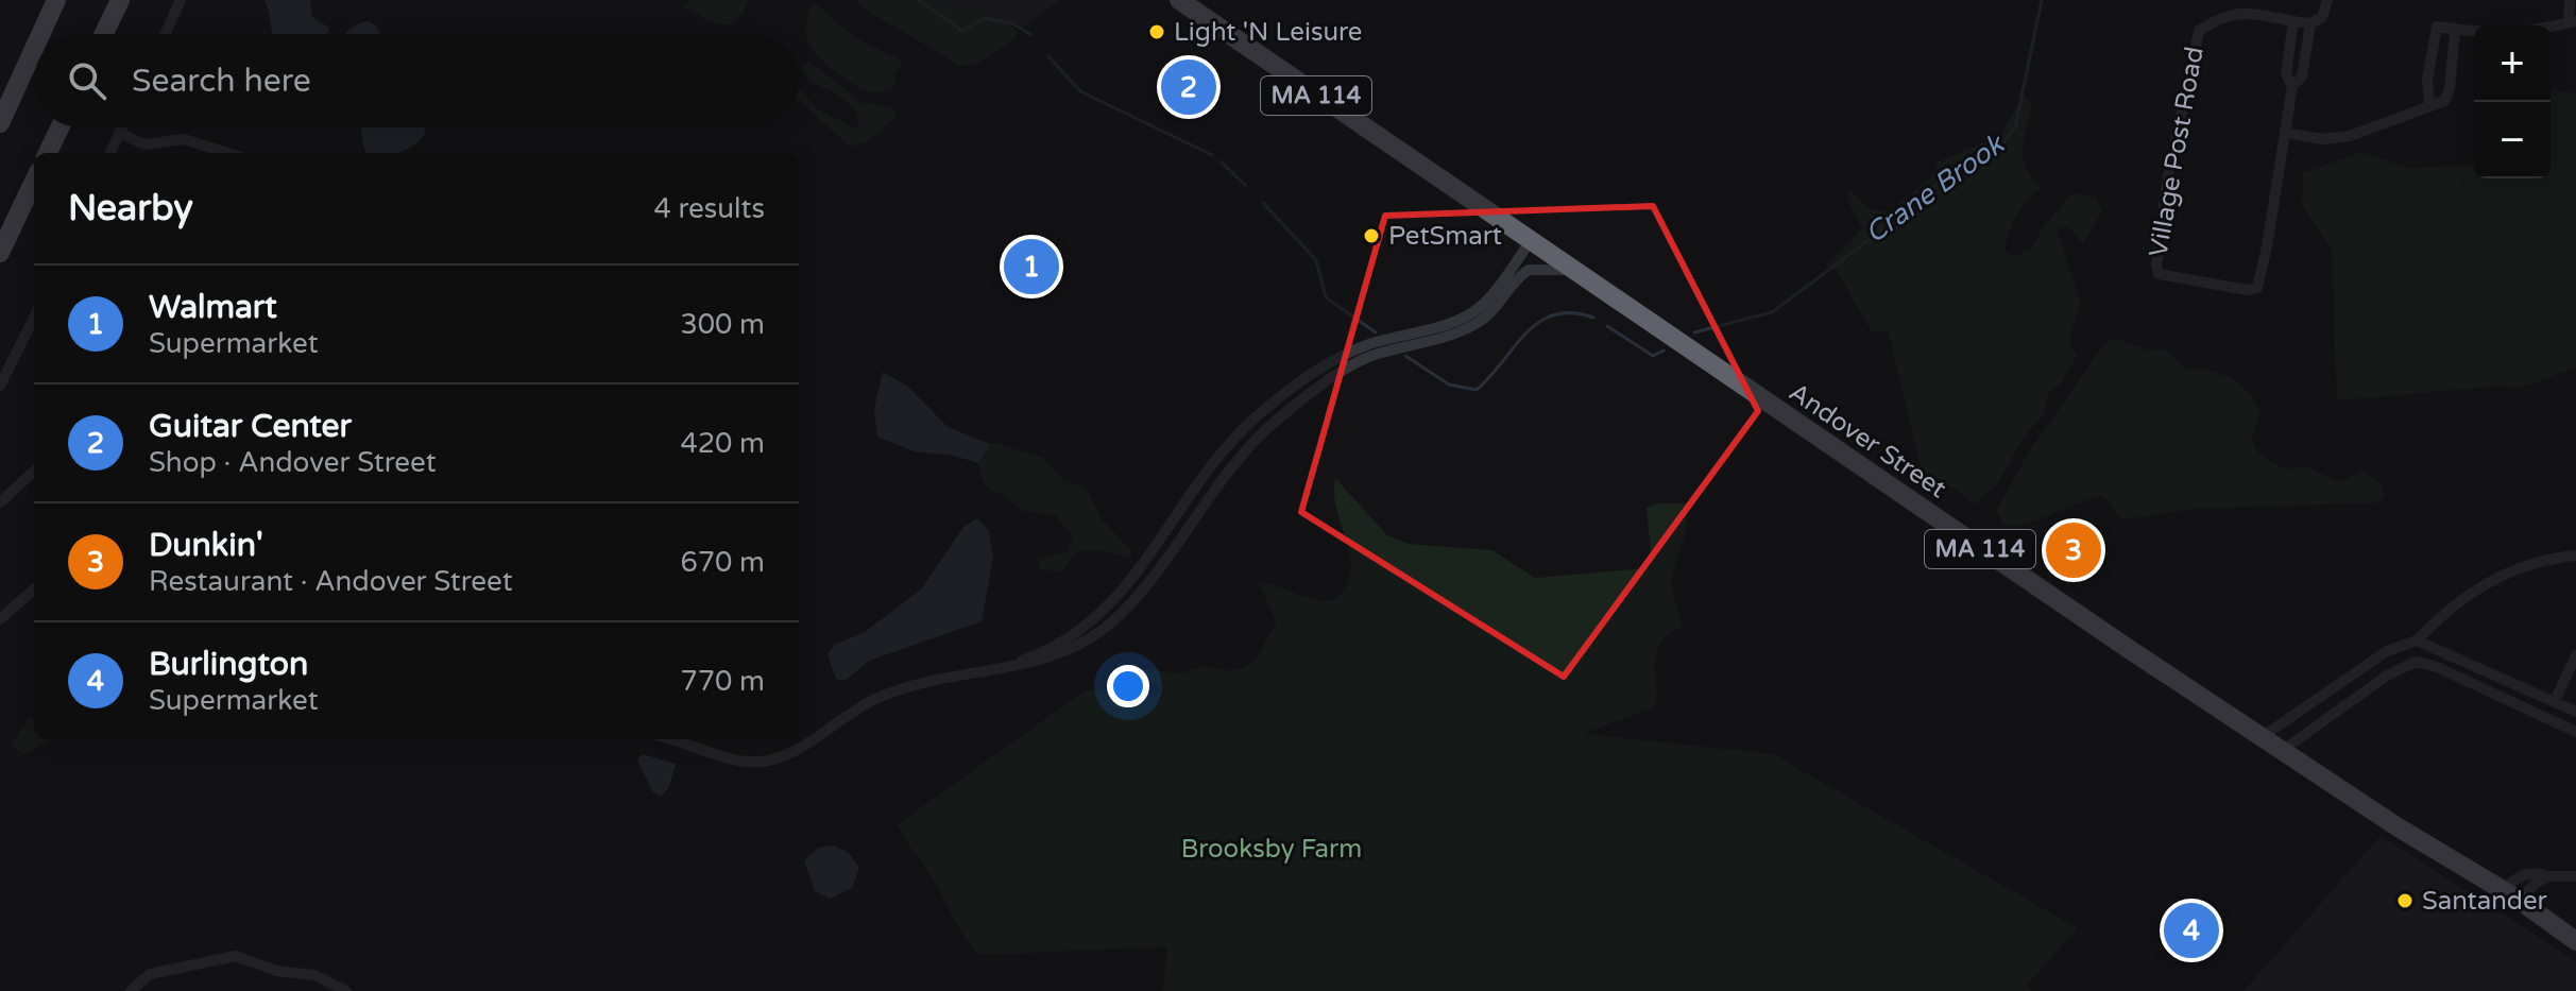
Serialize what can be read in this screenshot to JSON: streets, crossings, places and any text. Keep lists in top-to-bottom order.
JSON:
{
  "streets": {
    "highway": ["MA 114", "Andover Street"],
    "street": ["Village Post Road"]
  },
  "water": ["Crane Brook"],
  "parks": ["Brooksby Farm"],
  "places": ["Light 'N Leisure", "PetSmart", "Santander"],
  "page": {
    "map_buttons": ["+", "−"],
    "search": "Search here",
    "pins": [
      "2",
      "1",
      "3",
      "4"
    ],
    "heading": ["Nearby", "4 results"],
    "list": [
      {
        "mark": "1",
        "name": "Walmart",
        "note": "Supermarket",
        "value": "300 m"
      },
      {
        "mark": "2",
        "name": "Guitar Center",
        "note": "Shop · Andover Street",
        "value": "420 m"
      },
      {
        "mark": "3",
        "name": "Dunkin'",
        "note": "Restaurant · Andover Street",
        "value": "670 m"
      },
      {
        "mark": "4",
        "name": "Burlington",
        "note": "Supermarket",
        "value": "770 m"
      }
    ]
  }
}
